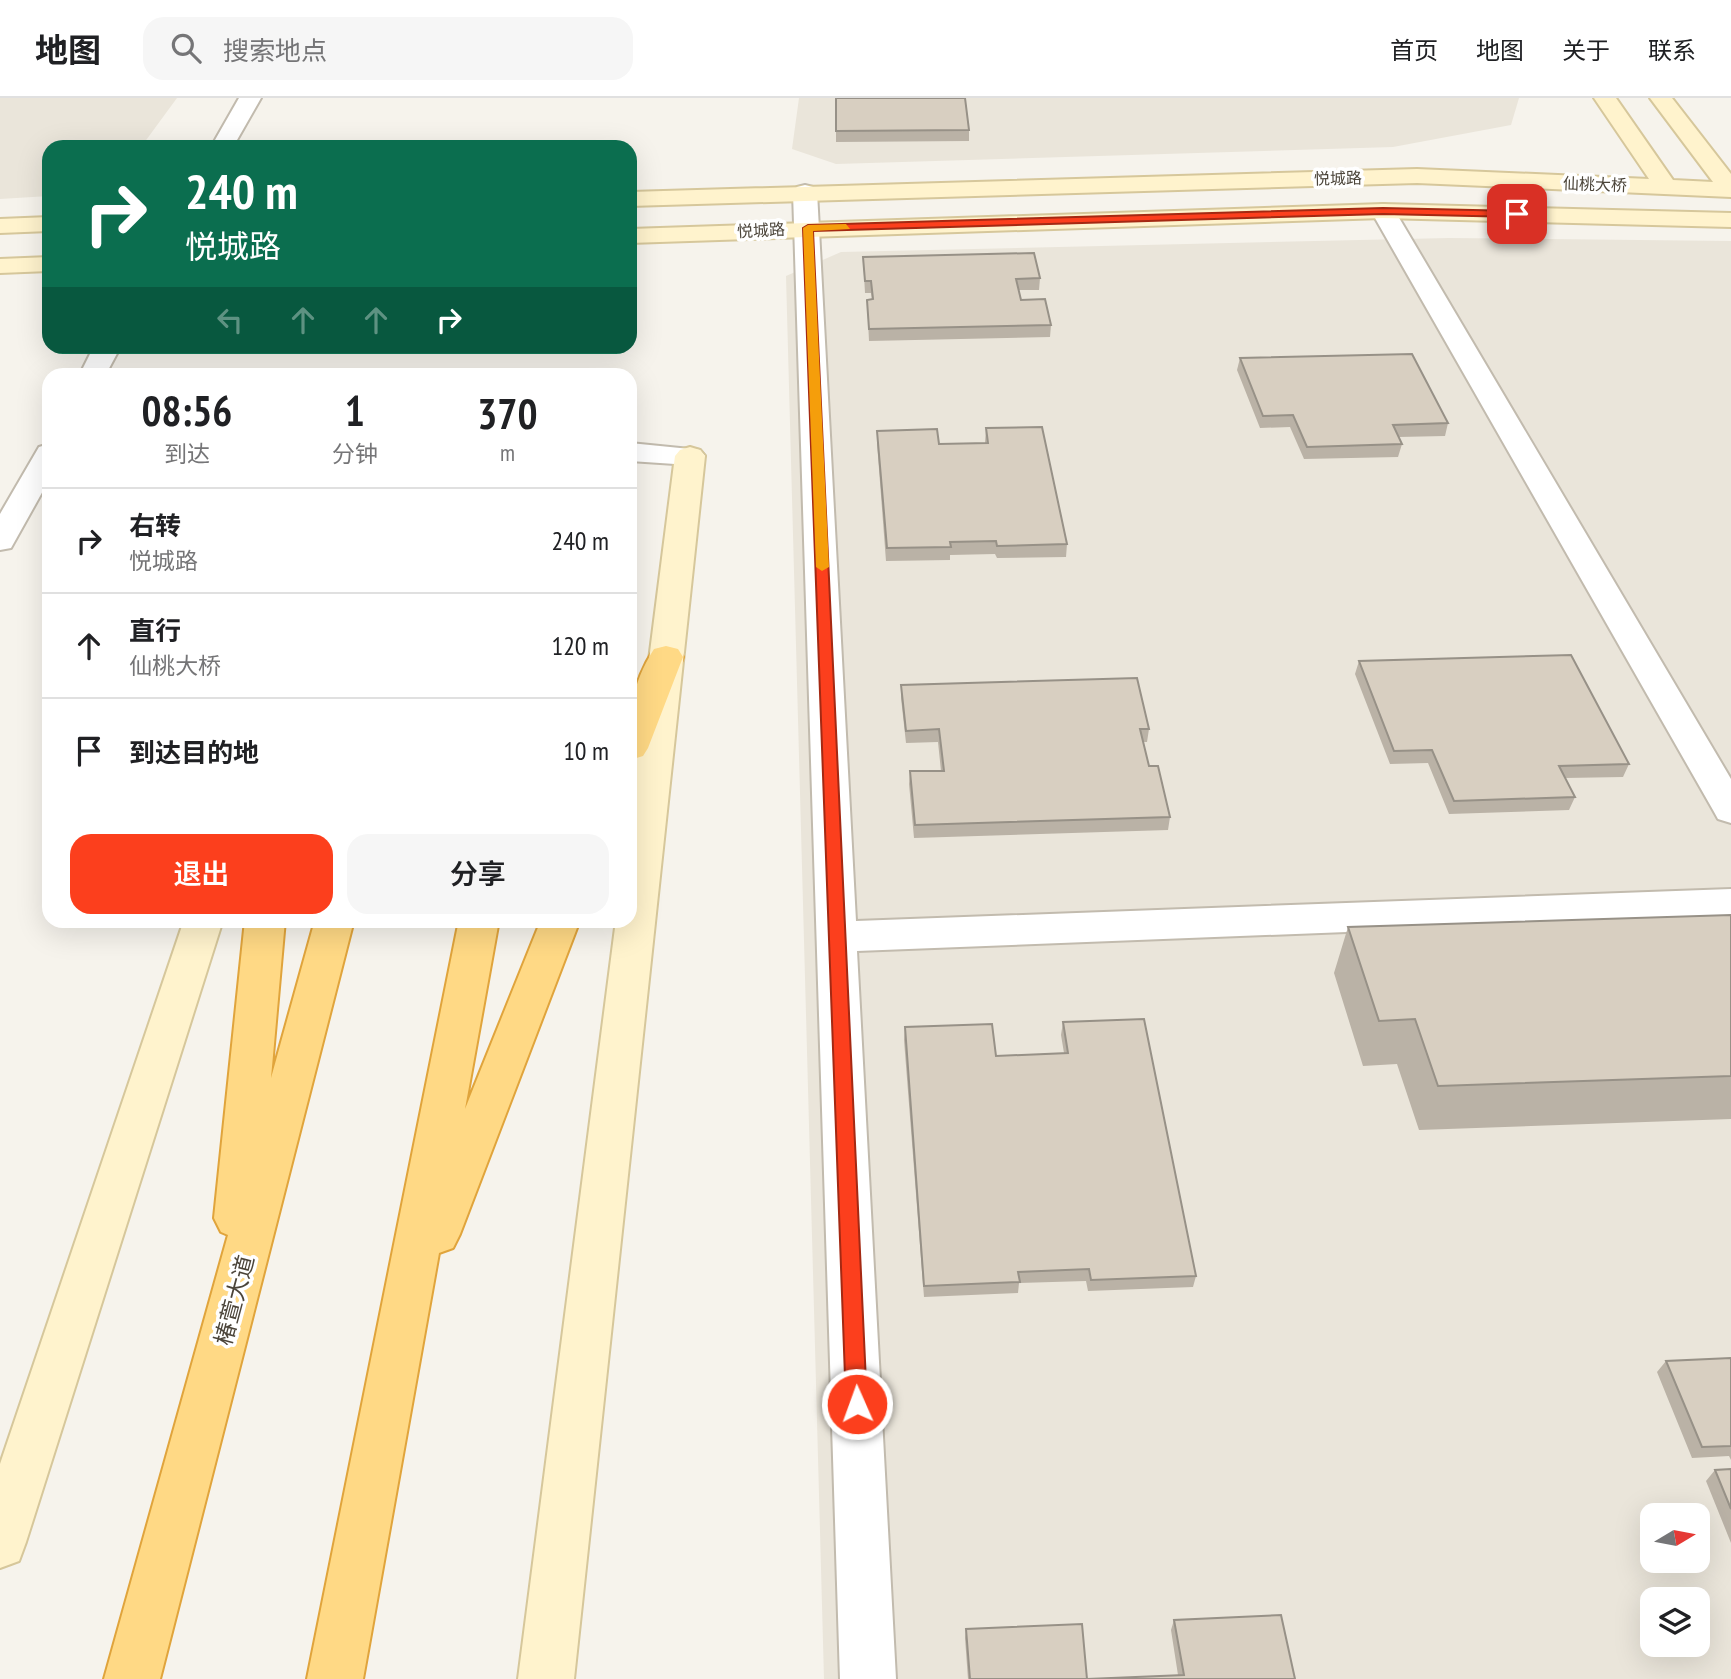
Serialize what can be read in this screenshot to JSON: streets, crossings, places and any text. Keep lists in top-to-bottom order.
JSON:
{
  "streets": {
    "highway": ["椿萱大道"],
    "main road": ["悦城路", "仙桃大桥"]
  },
  "crossings": [
    ["悦城路", "仙桃大桥"]
  ],
  "north": "right",
  "page": {
    "header": "地图",
    "search": "搜索地点",
    "nav": [
      "首页",
      "地图",
      "关于",
      "联系"
    ],
    "turn": ["240 m", "悦城路"],
    "eta": [
      "08:56",
      "到达",
      "1",
      "分钟",
      "370",
      "m"
    ],
    "list": [
      {
        "name": "右转",
        "note": "悦城路",
        "value": "240 m"
      },
      {
        "name": "直行",
        "note": "仙桃大桥",
        "value": "120 m"
      },
      {
        "name": "到达目的地",
        "value": "10 m"
      }
    ],
    "buttons": ["退出", "分享"]
  }
}
